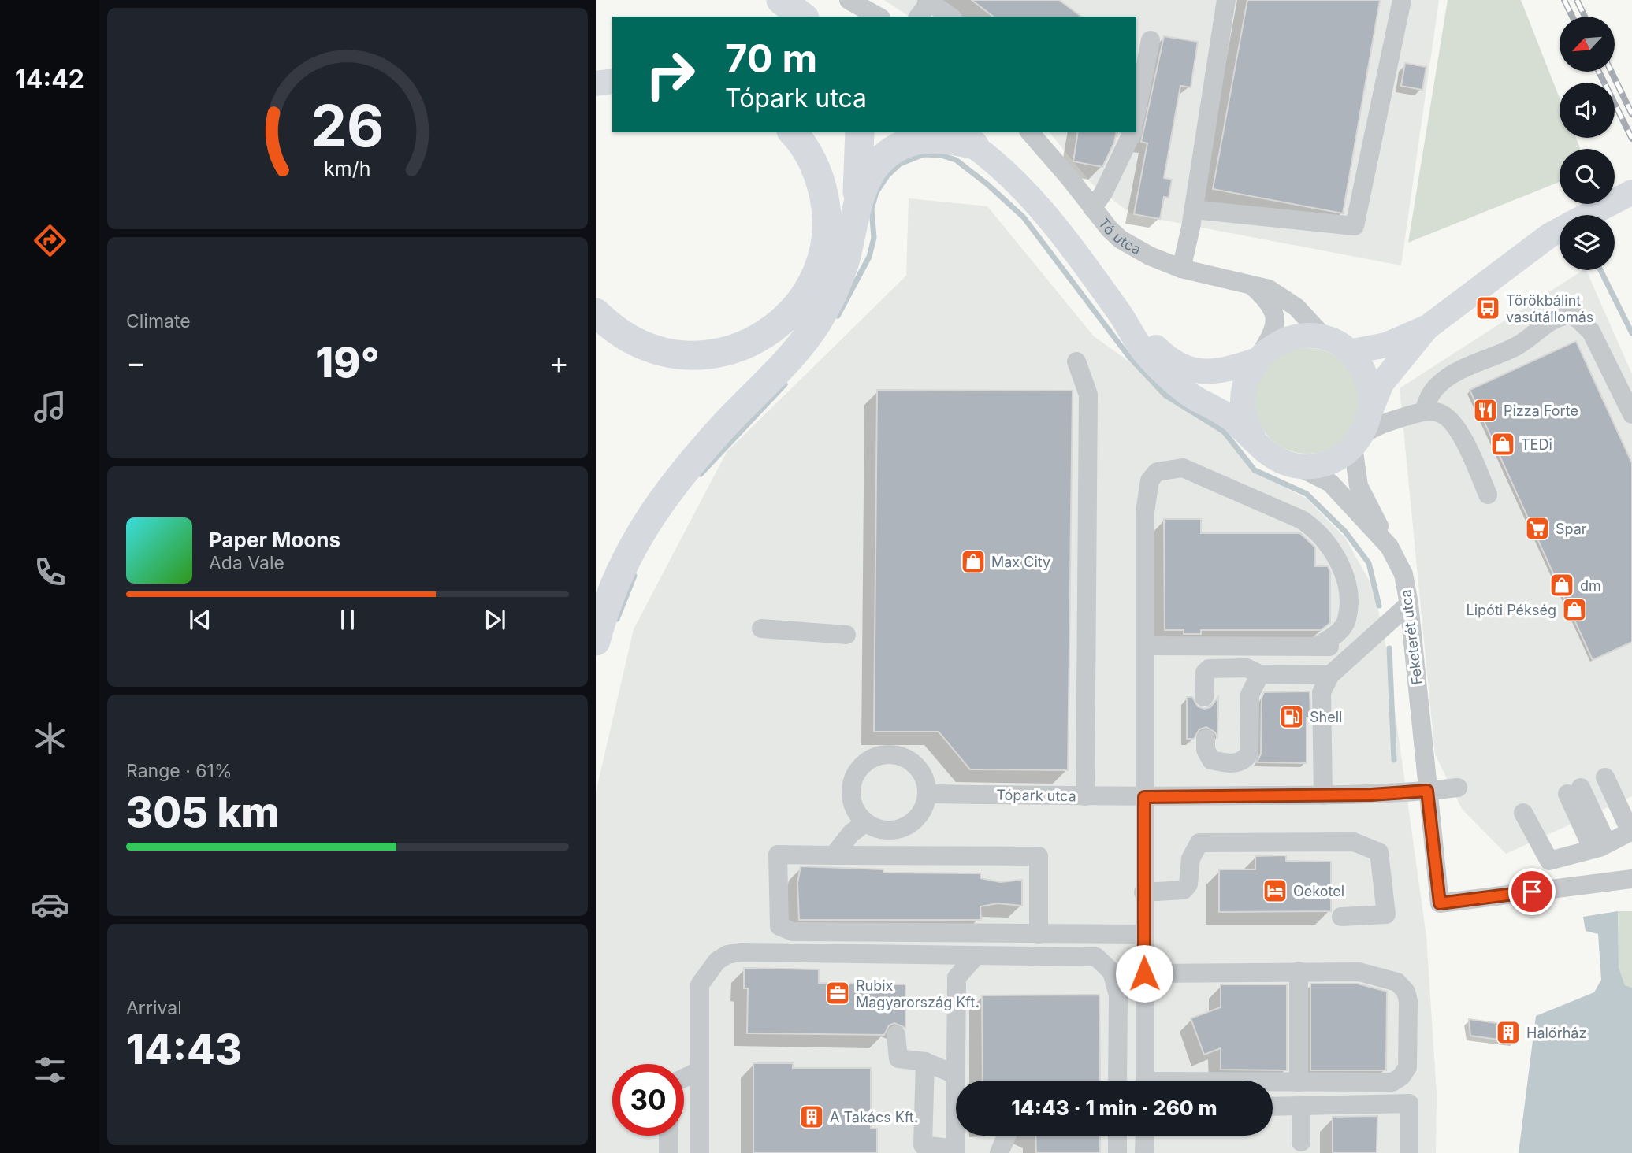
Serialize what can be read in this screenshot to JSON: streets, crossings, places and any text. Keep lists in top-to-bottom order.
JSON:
{
  "streets": {
    "street": ["Tó utca", "Feketerét utca", "Tópark utca"]
  },
  "crossings": [
    ["Tó utca", "Feketerét utca"],
    ["Feketerét utca", "Tópark utca"]
  ],
  "places": {
    "bus stop": ["Törökbálint vasútállomás"],
    "restaurant": ["Pizza Forte"],
    "shop": [
      "TEDi",
      "Max City",
      "dm",
      "Lipóti Pékség"
    ],
    "supermarket": ["Spar"],
    "fuel station": ["Shell"],
    "hotel": ["Oekotel"],
    "office": ["Rubix Magyarország Kft."],
    "building": ["Halőrház", "A Takács Kft."]
  },
  "north": "bottom left",
  "page": {
    "tabs": "14:42",
    "turn": ["70 m", "Tópark utca"],
    "tile": [
      "Climate",
      ["Range · 61%", "305 km"],
      ["Arrival", "14:43"]
    ],
    "heat": ["−", "19°", "+"],
    "song": ["Paper Moons", "Ada Vale"],
    "limit": "30",
    "trip": "14:43 · 1 min · 260 m",
    "gauge": ["26", "km/h"]
  }
}
